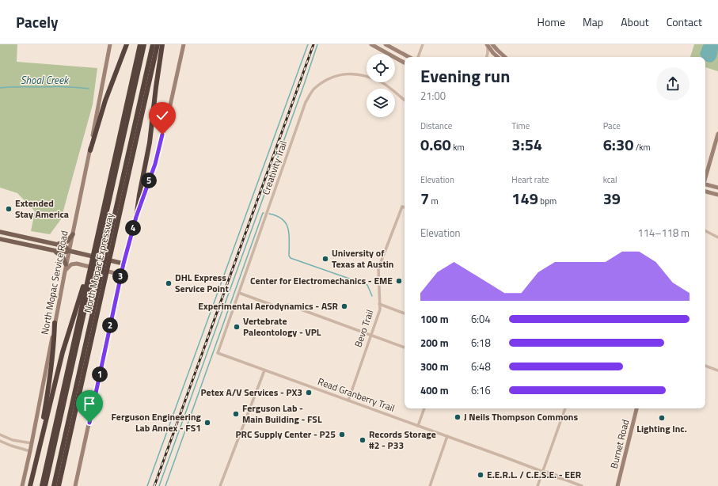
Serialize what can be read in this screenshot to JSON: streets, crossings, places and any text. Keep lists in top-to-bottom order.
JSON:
{
  "streets": {
    "highway": ["North Mopac Expressway"],
    "main road": ["North Mopac Service Road", "Burnet Road"],
    "street": ["Creativity Trail", "Bevo Trail", "Read Granberry Trail"]
  },
  "crossings": [
    ["Creativity Trail", "Read Granberry Trail"],
    ["Bevo Trail", "Read Granberry Trail"]
  ],
  "water": ["Shoal Creek"],
  "places": [
    "Extended Stay America",
    "University of Texas at Austin",
    "Center for Electromechanics - EME",
    "DHL Express Service Point",
    "Experimental Aerodynamics - ASR",
    "Vertebrate Paleontology - VPL",
    "Petex A/V Services - PX3",
    "Ferguson Lab - Main Building - FSL",
    "J Neils Thompson Commons",
    "Lighting Inc.",
    "Ferguson Engineering Lab Annex - FS1",
    "PRC Supply Center - P25",
    "Records Storage #2 - P33",
    "E.E.R.L. / C.E.S.E. - EER"
  ],
  "page": {
    "header": "Pacely",
    "nav": [
      "Home",
      "Map",
      "About",
      "Contact"
    ],
    "heading": ["Evening run", "21:00"],
    "stats": [
      ["Distance", "0.60 km"],
      ["Time", "3:54"],
      ["Pace", "6:30 /km"],
      ["Elevation", "7 m"],
      ["Heart rate", "149 bpm"],
      ["kcal", "39"]
    ],
    "pins": [
      "5",
      "4",
      "3",
      "2",
      "1"
    ],
    "chart": ["Elevation", "114–118 m"],
    "list": [
      {
        "name": "100 m",
        "note": "6:04"
      },
      {
        "name": "200 m",
        "note": "6:18"
      },
      {
        "name": "300 m",
        "note": "6:48"
      },
      {
        "name": "400 m",
        "note": "6:16"
      }
    ]
  }
}
